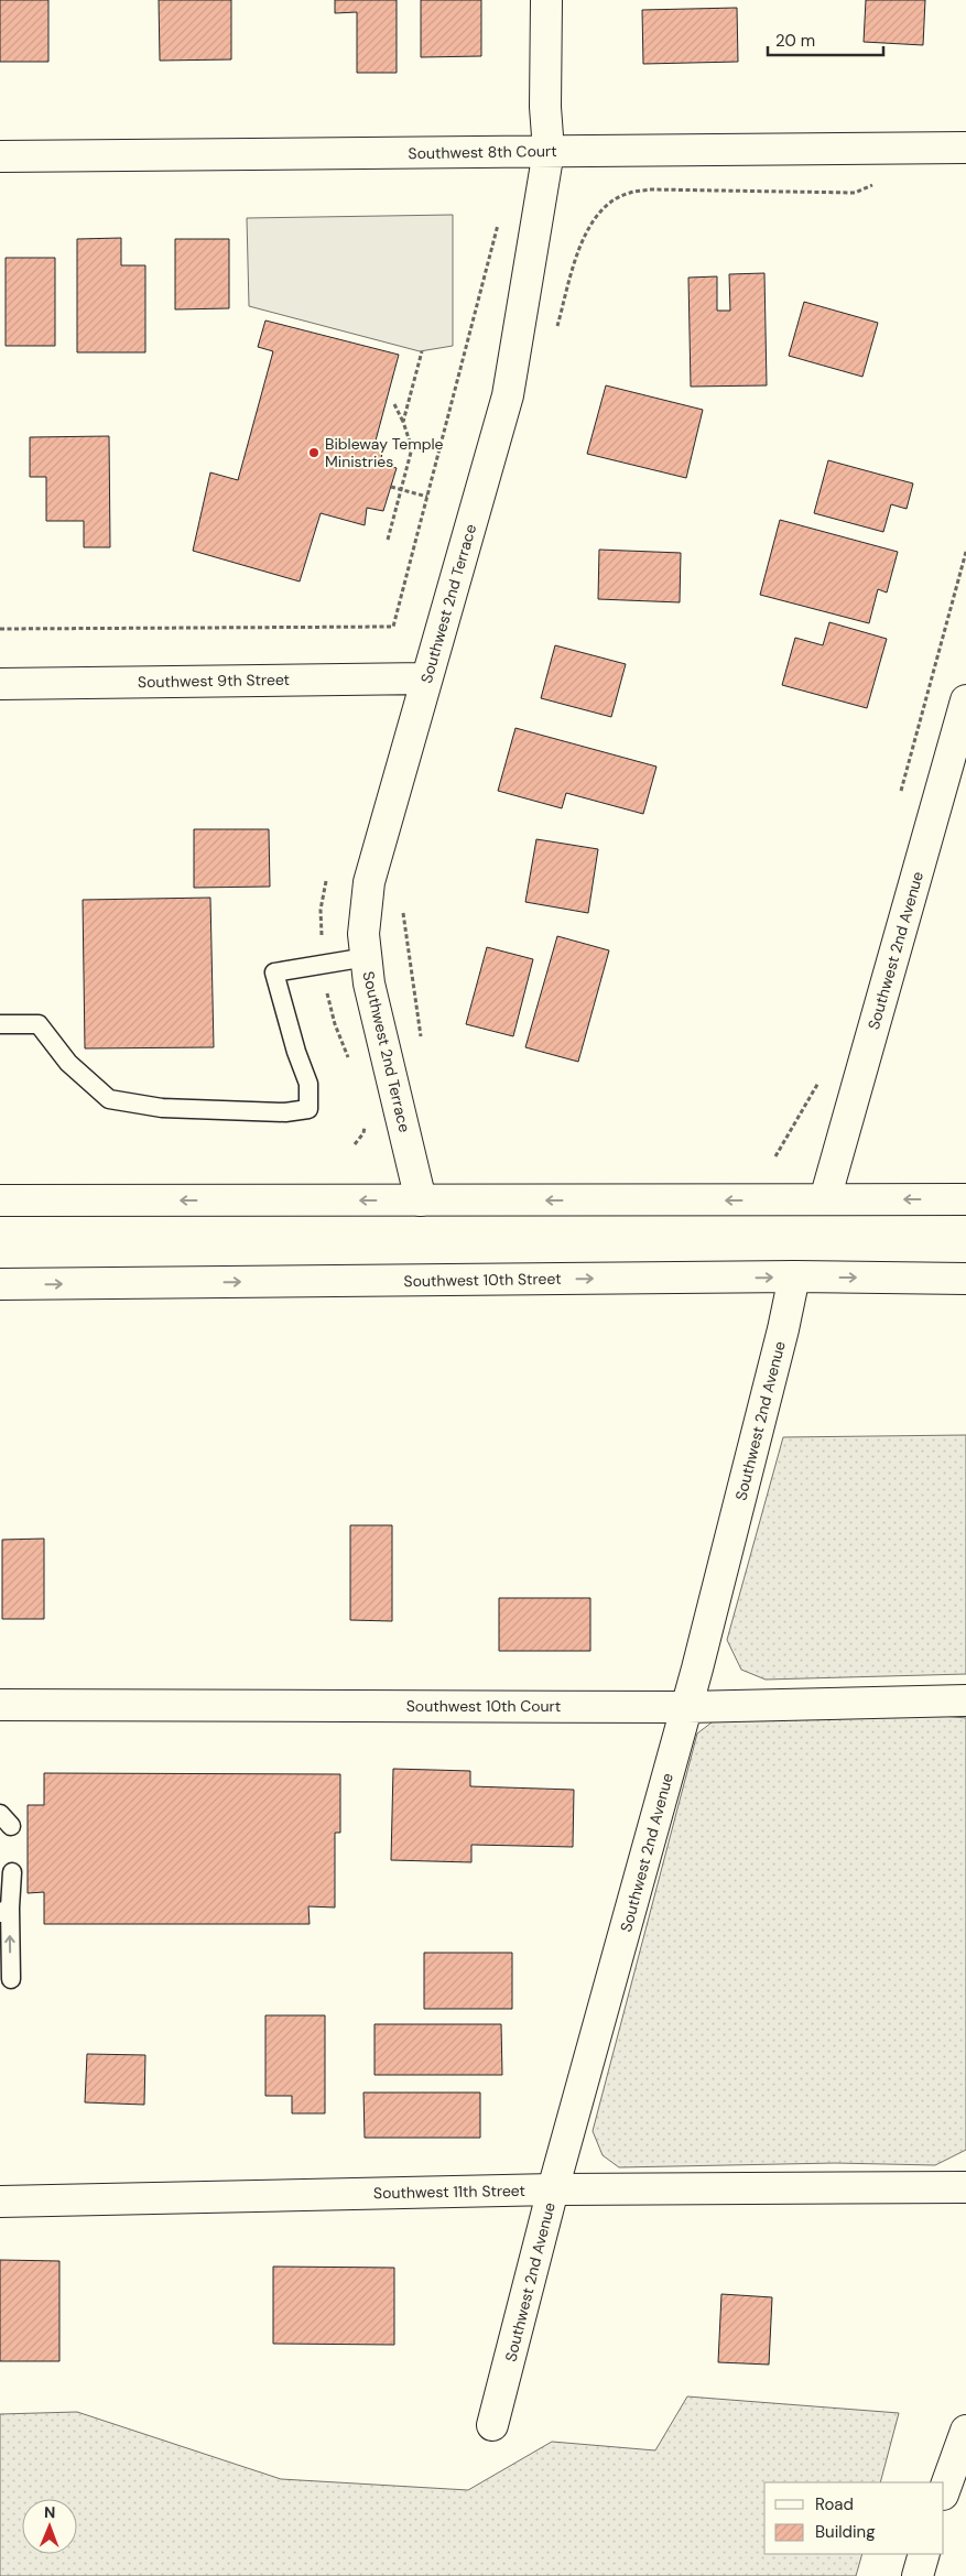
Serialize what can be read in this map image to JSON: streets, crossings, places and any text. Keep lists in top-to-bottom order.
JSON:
{
  "streets": {
    "street": [
      "Southwest 8th Court",
      "Southwest 2nd Terrace",
      "Southwest 9th Street",
      "Southwest 2nd Avenue",
      "Southwest 10th Street",
      "Southwest 10th Court",
      "Southwest 11th Street"
    ]
  },
  "crossings": [
    ["Southwest 8th Court", "Southwest 2nd Terrace"],
    ["Southwest 2nd Terrace", "Southwest 9th Street"],
    ["Southwest 2nd Avenue", "Southwest 10th Street"],
    ["Southwest 2nd Avenue", "Southwest 10th Court"],
    ["Southwest 2nd Avenue", "Southwest 11th Street"]
  ],
  "places": ["Bibleway Temple Ministries"],
  "legend": ["Road", "Building"],
  "scale_bar": "20 m",
  "north": "top"
}
